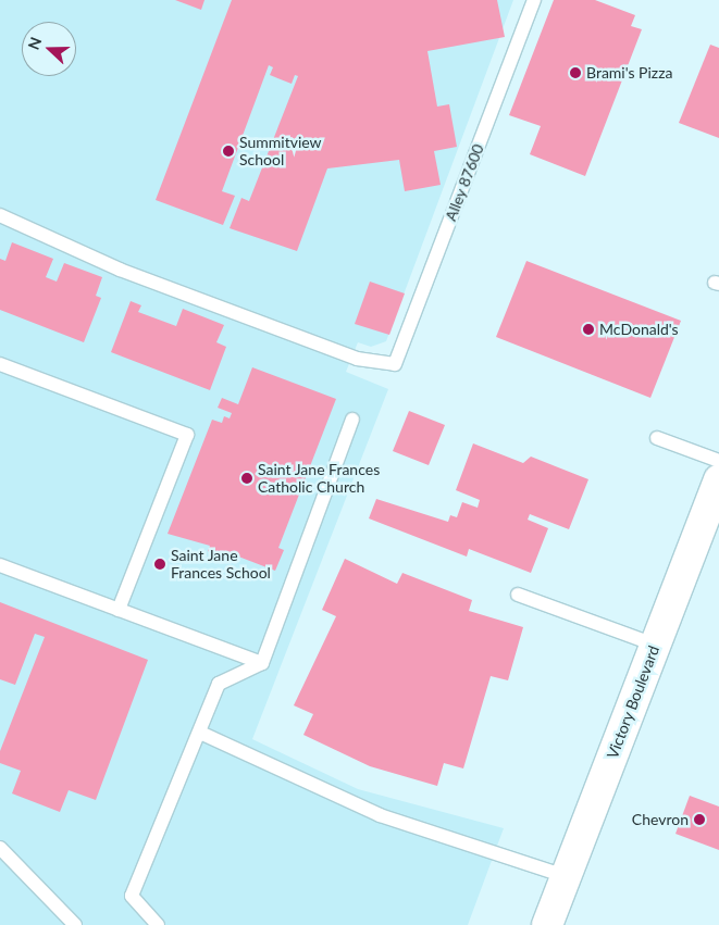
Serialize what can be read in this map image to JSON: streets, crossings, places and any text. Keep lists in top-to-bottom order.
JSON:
{
  "streets": {
    "main road": ["Victory Boulevard"],
    "lane": ["Alley 87600"]
  },
  "places": [
    "Brami's Pizza",
    "Summitview School",
    "McDonald's",
    "Saint Jane Frances Catholic Church",
    "Saint Jane Frances School",
    "Chevron"
  ],
  "north": "left"
}
